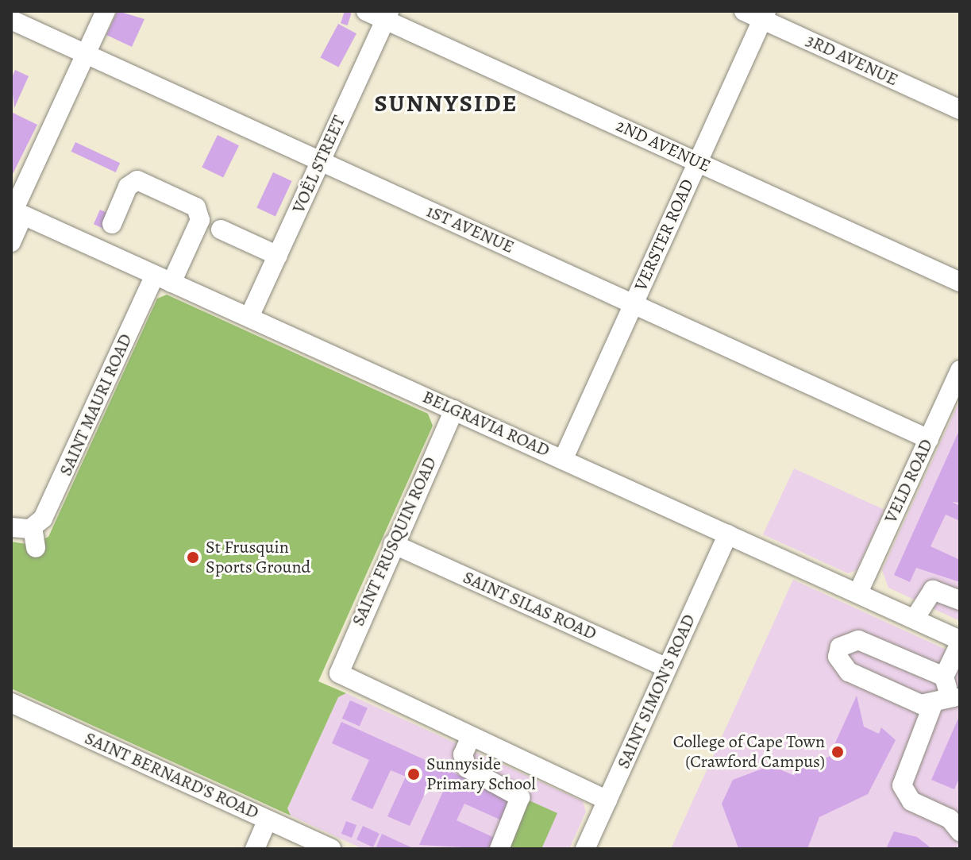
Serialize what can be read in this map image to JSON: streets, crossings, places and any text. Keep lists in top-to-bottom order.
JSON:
{
  "streets": {
    "street": [
      "3RD AVENUE",
      "2ND AVENUE",
      "VOËL STREET",
      "1ST AVENUE",
      "VERSTER ROAD",
      "SAINT MAURI ROAD",
      "BELGRAVIA ROAD",
      "VELD ROAD",
      "SAINT FRUSQUIN ROAD",
      "SAINT SILAS ROAD",
      "SAINT SIMON'S ROAD",
      "SAINT BERNARD'S ROAD"
    ]
  },
  "crossings": [
    ["3RD AVENUE", "VERSTER ROAD"],
    ["2ND AVENUE", "VOËL STREET"],
    ["2ND AVENUE", "VERSTER ROAD"],
    ["VOËL STREET", "1ST AVENUE"],
    ["VOËL STREET", "BELGRAVIA ROAD"],
    ["1ST AVENUE", "VERSTER ROAD"],
    ["1ST AVENUE", "VELD ROAD"],
    ["VERSTER ROAD", "BELGRAVIA ROAD"],
    ["SAINT MAURI ROAD", "BELGRAVIA ROAD"],
    ["BELGRAVIA ROAD", "VELD ROAD"],
    ["BELGRAVIA ROAD", "SAINT FRUSQUIN ROAD"],
    ["BELGRAVIA ROAD", "SAINT SIMON'S ROAD"],
    ["SAINT FRUSQUIN ROAD", "SAINT SILAS ROAD"],
    ["SAINT SILAS ROAD", "SAINT SIMON'S ROAD"]
  ],
  "districts": ["SUNNYSIDE"],
  "places": ["St Frusquin Sports Ground", "College of Cape Town (Crawford Campus)", "Sunnyside Primary School"]
}
